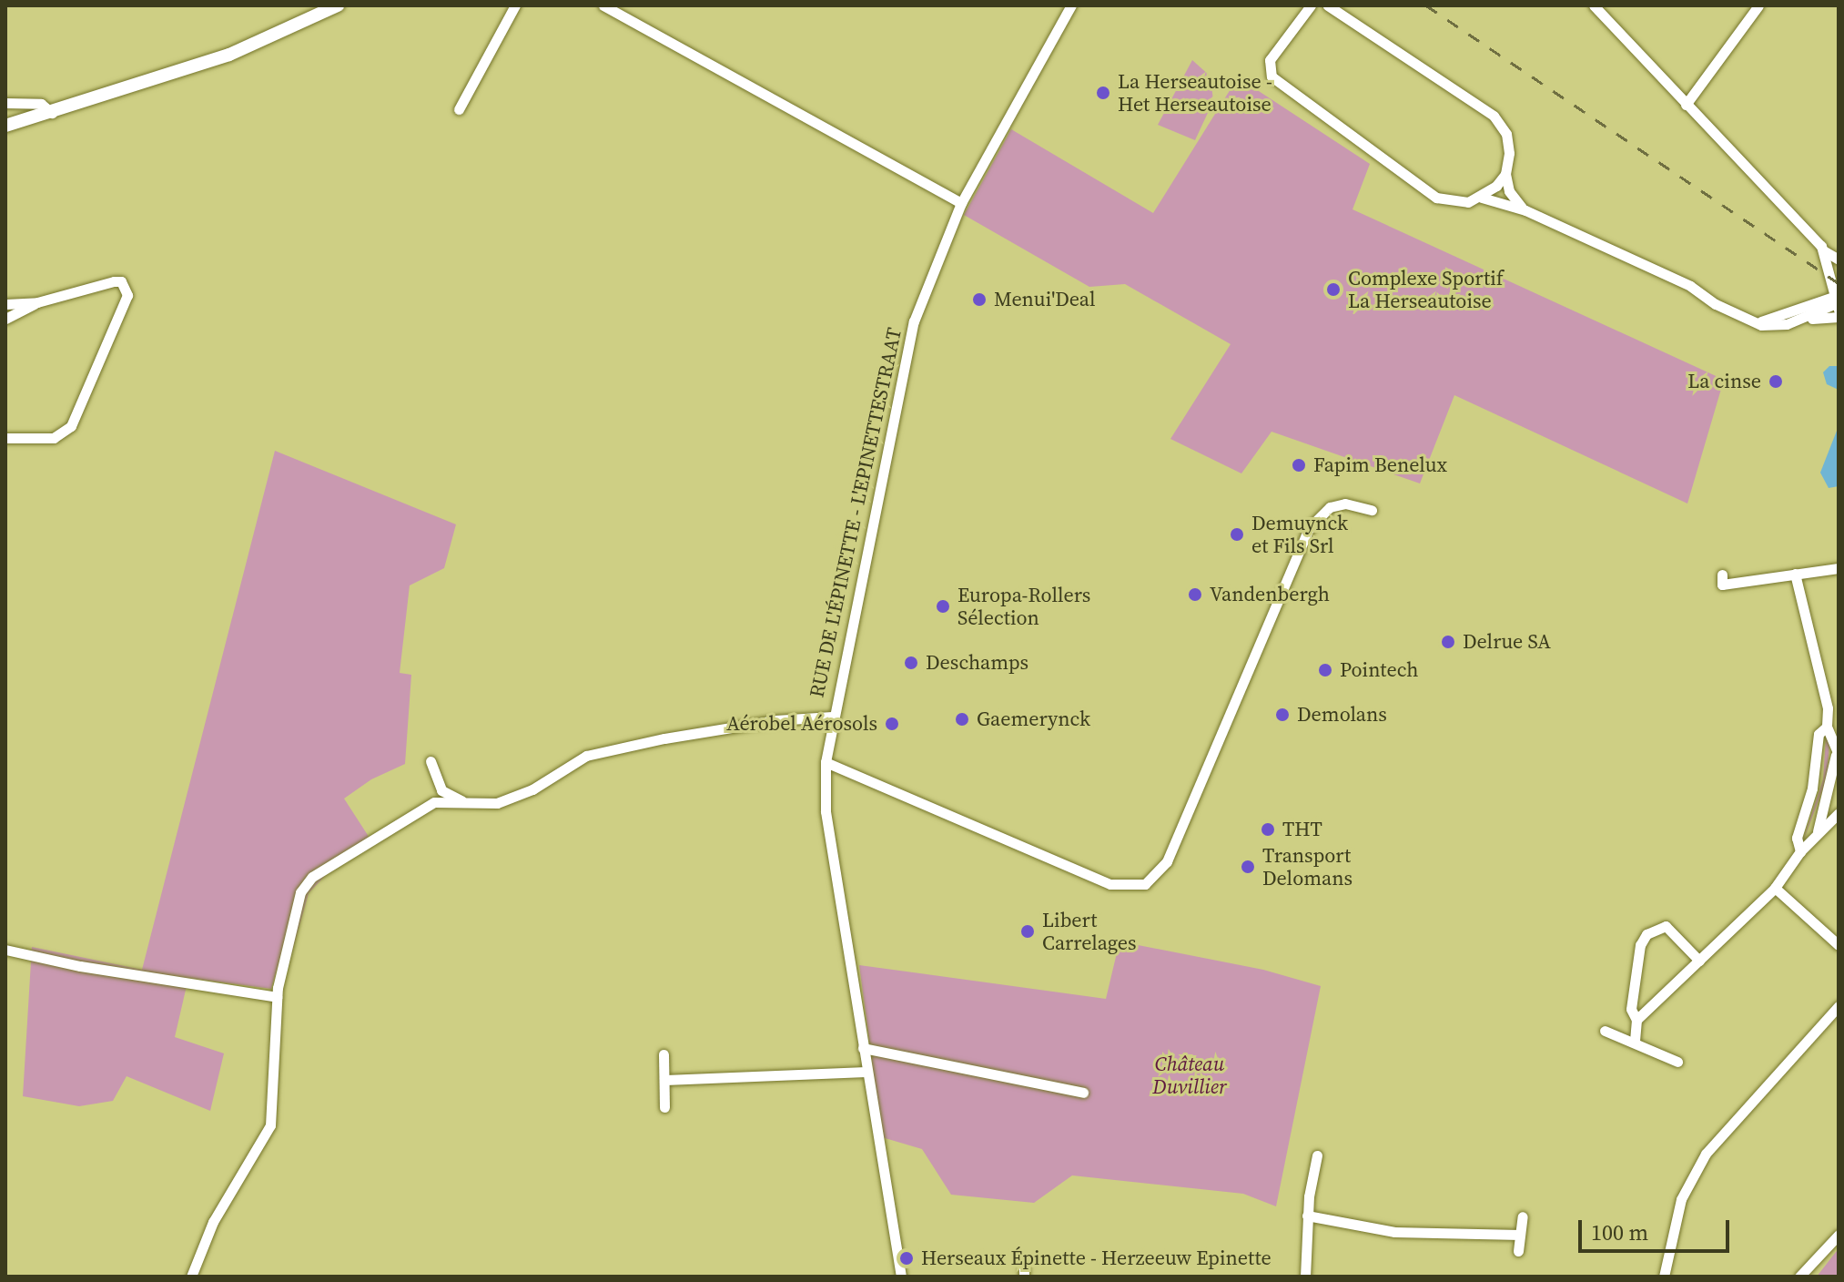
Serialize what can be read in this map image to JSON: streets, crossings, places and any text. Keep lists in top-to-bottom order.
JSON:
{
  "streets": {
    "street": ["RUE DE L'ÉPINETTE - L'EPINETTESTRAAT"]
  },
  "parks": ["Château Duvillier"],
  "places": [
    "La Herseautoise - Het Herseautoise",
    "Complexe Sportif La Herseautoise",
    "Menui'Deal",
    "La cinse",
    "Fapim Benelux",
    "Demuynck et Fils Srl",
    "Vandenbergh",
    "Europa-Rollers Sélection",
    "Delrue SA",
    "Deschamps",
    "Pointech",
    "Demolans",
    "Gaemerynck",
    "Aérobel Aérosols",
    "THT",
    "Transport Delomans",
    "Libert Carrelages",
    "Herseaux Épinette - Herzeeuw Epinette"
  ],
  "scale_bar": "100 m"
}
